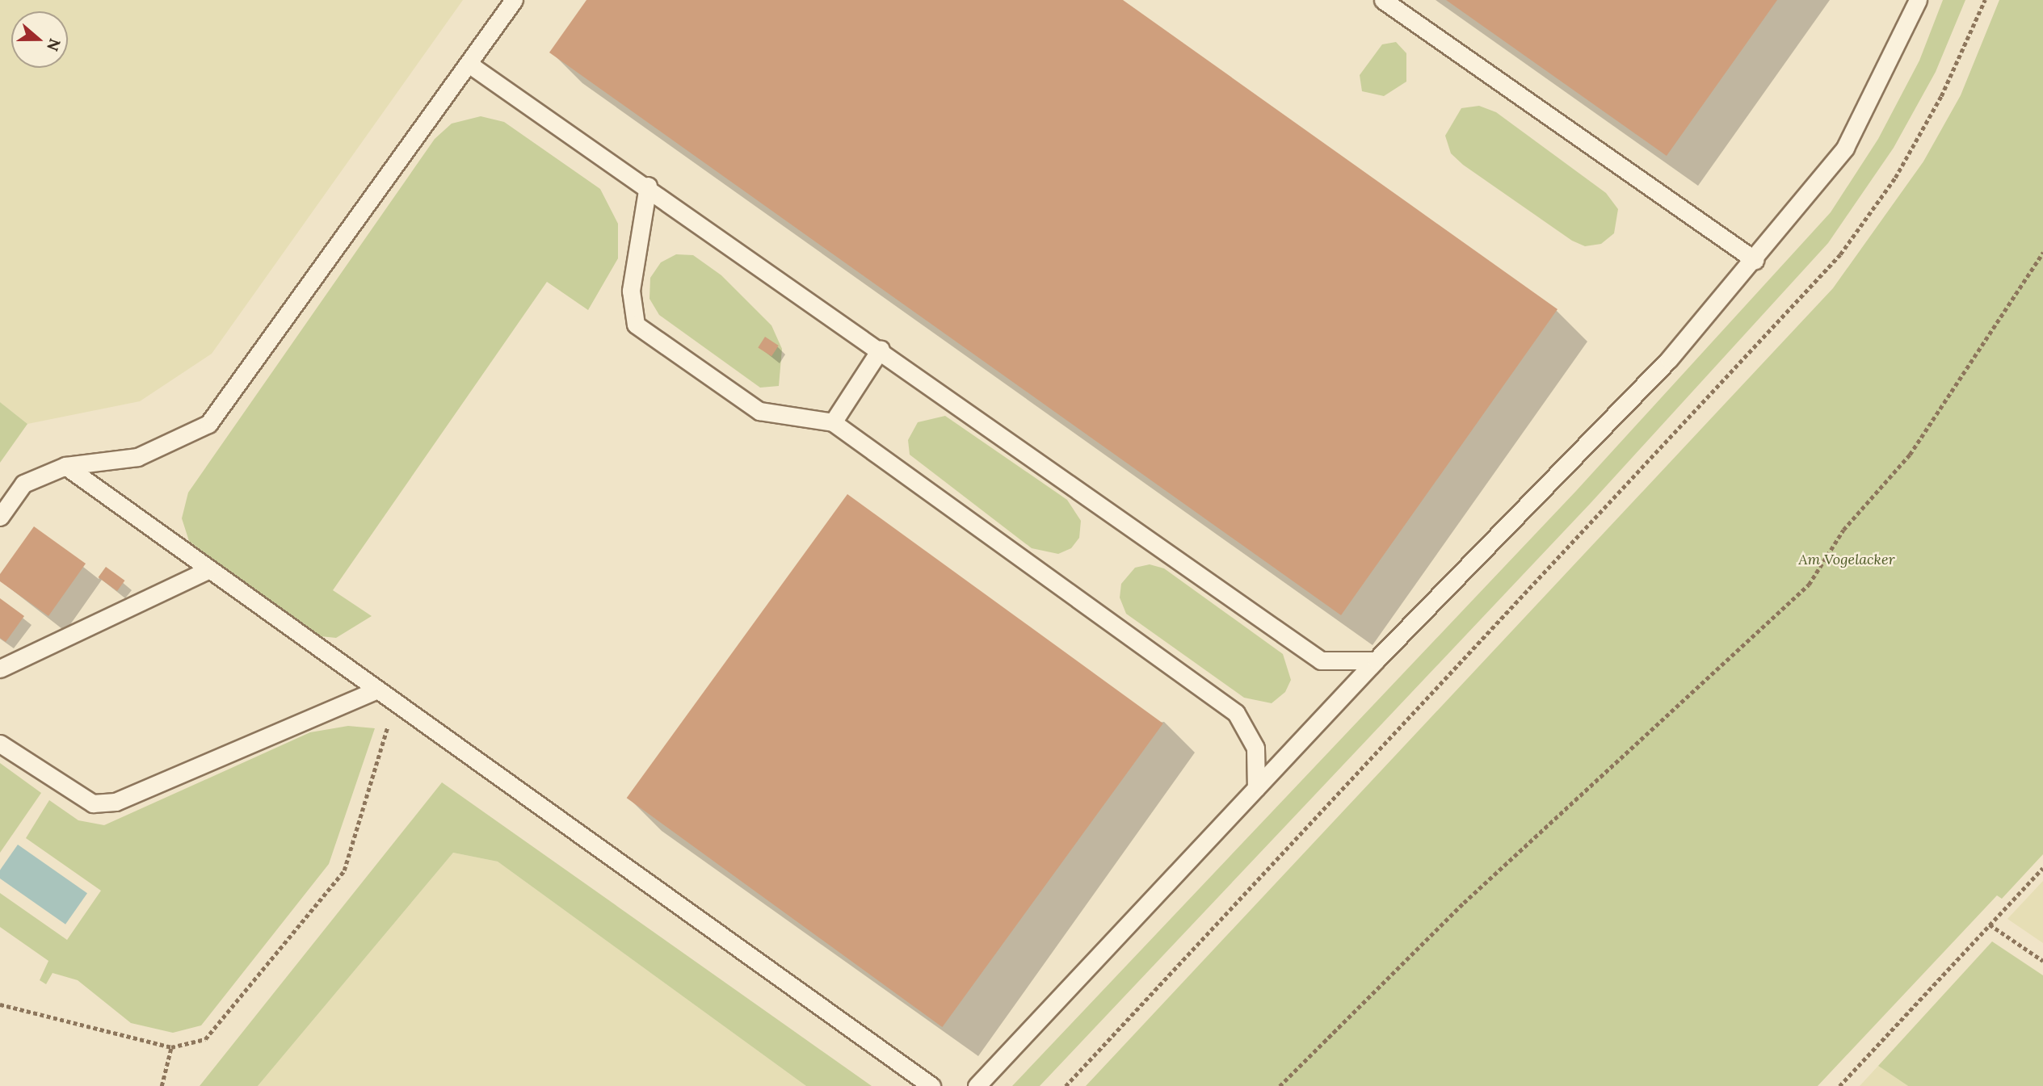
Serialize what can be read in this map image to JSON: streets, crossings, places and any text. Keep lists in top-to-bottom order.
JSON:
{
  "parks": ["Am Vogelacker"],
  "north": "right"
}
